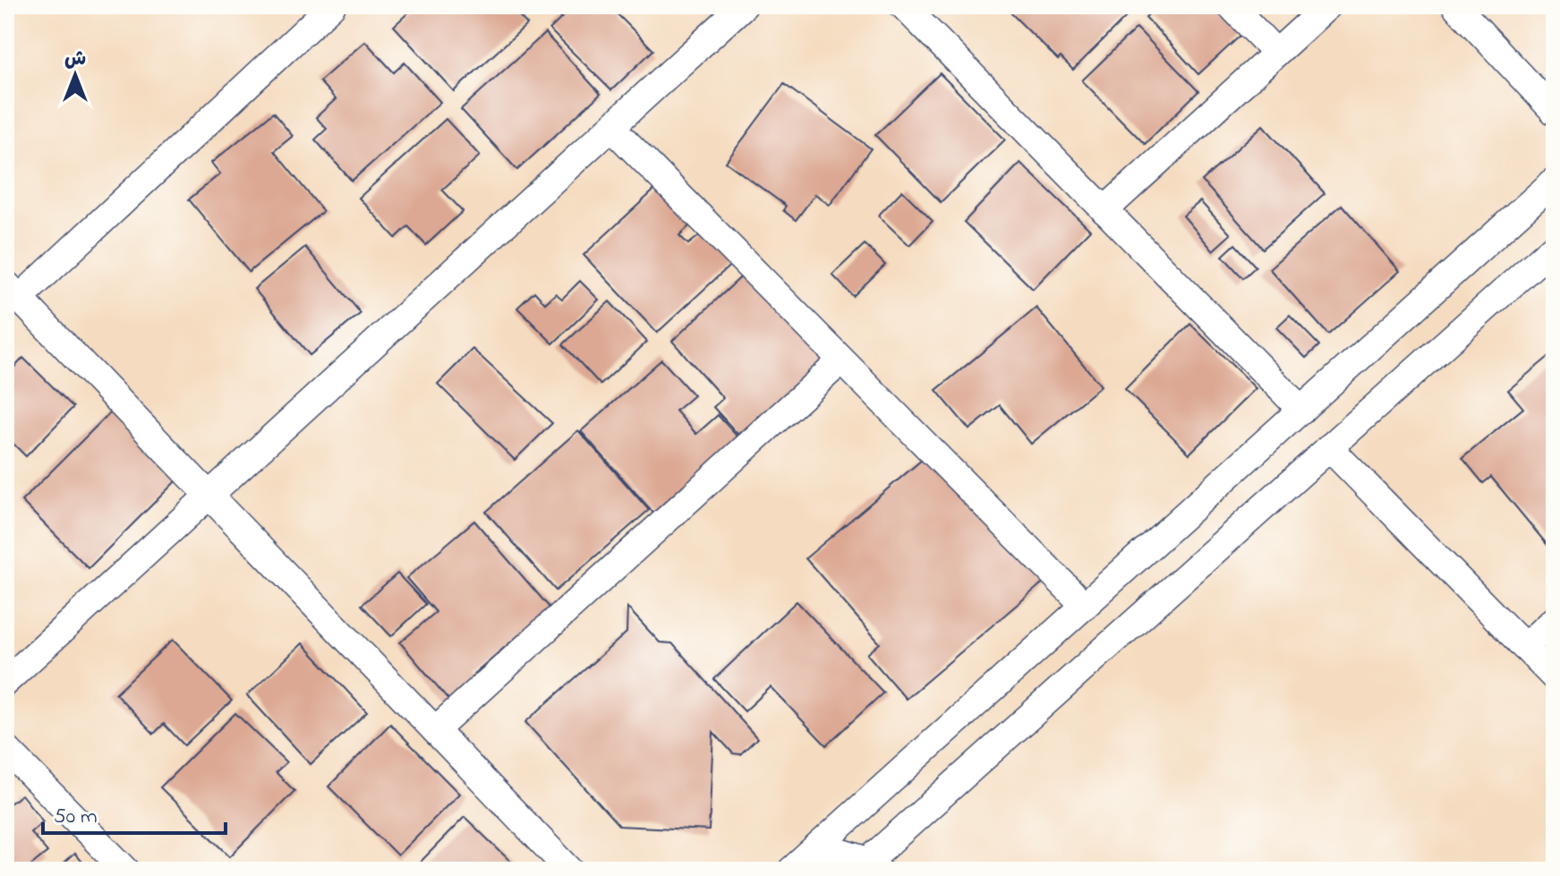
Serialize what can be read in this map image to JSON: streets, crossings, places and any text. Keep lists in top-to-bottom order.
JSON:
{
  "scale_bar": "50 m",
  "north": "top"
}
